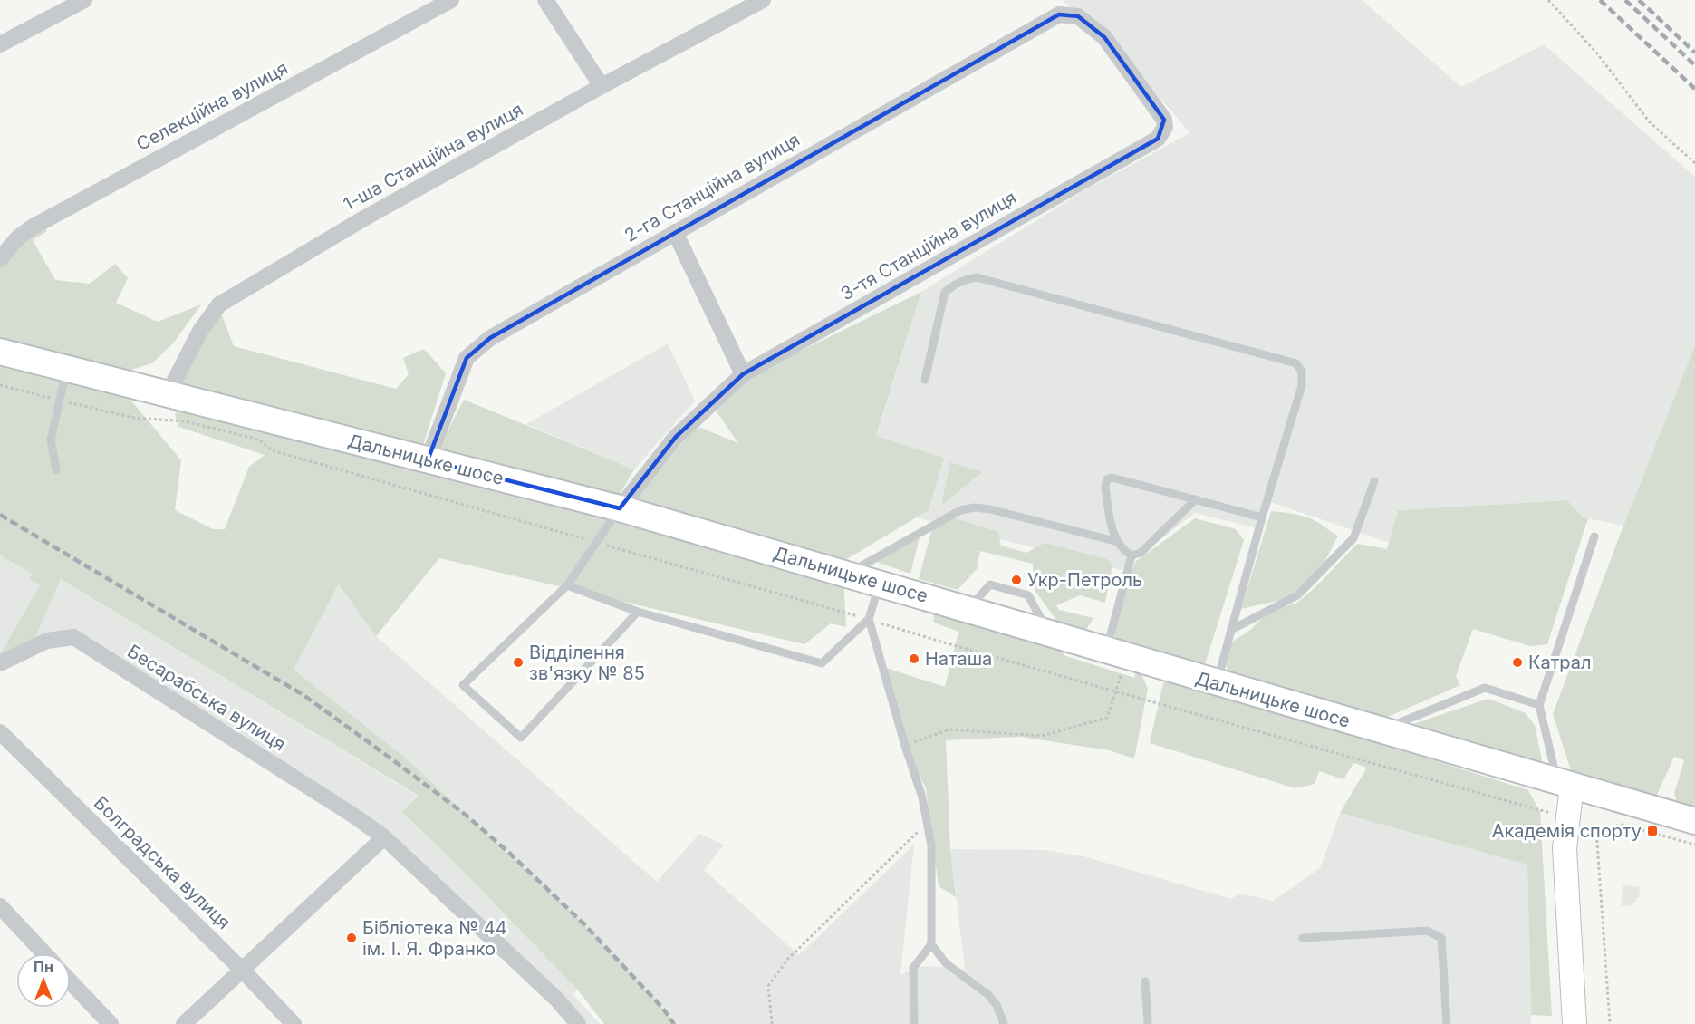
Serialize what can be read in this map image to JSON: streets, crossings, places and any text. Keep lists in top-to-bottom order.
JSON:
{
  "streets": {
    "main road": ["Дальницьке шосе"],
    "street": [
      "Селекційна вулиця",
      "1-ша Станційна вулиця",
      "2-га Станційна вулиця",
      "3-тя Станційна вулиця",
      "Бесарабська вулиця",
      "Болградська вулиця"
    ]
  },
  "crossings": [
    ["1-ша Станційна вулиця", "Дальницьке шосе"],
    ["2-га Станційна вулиця", "3-тя Станційна вулиця"],
    ["2-га Станційна вулиця", "Дальницьке шосе"],
    ["3-тя Станційна вулиця", "Дальницьке шосе"]
  ],
  "places": {
    "other": [
      "Укр-Петроль",
      "Наташа",
      "Відділення зв'язку № 85",
      "Катрал",
      "Бібліотека № 44 ім. І. Я. Франко"
    ],
    "transit": ["Академія спорту"]
  },
  "north": "top"
}
